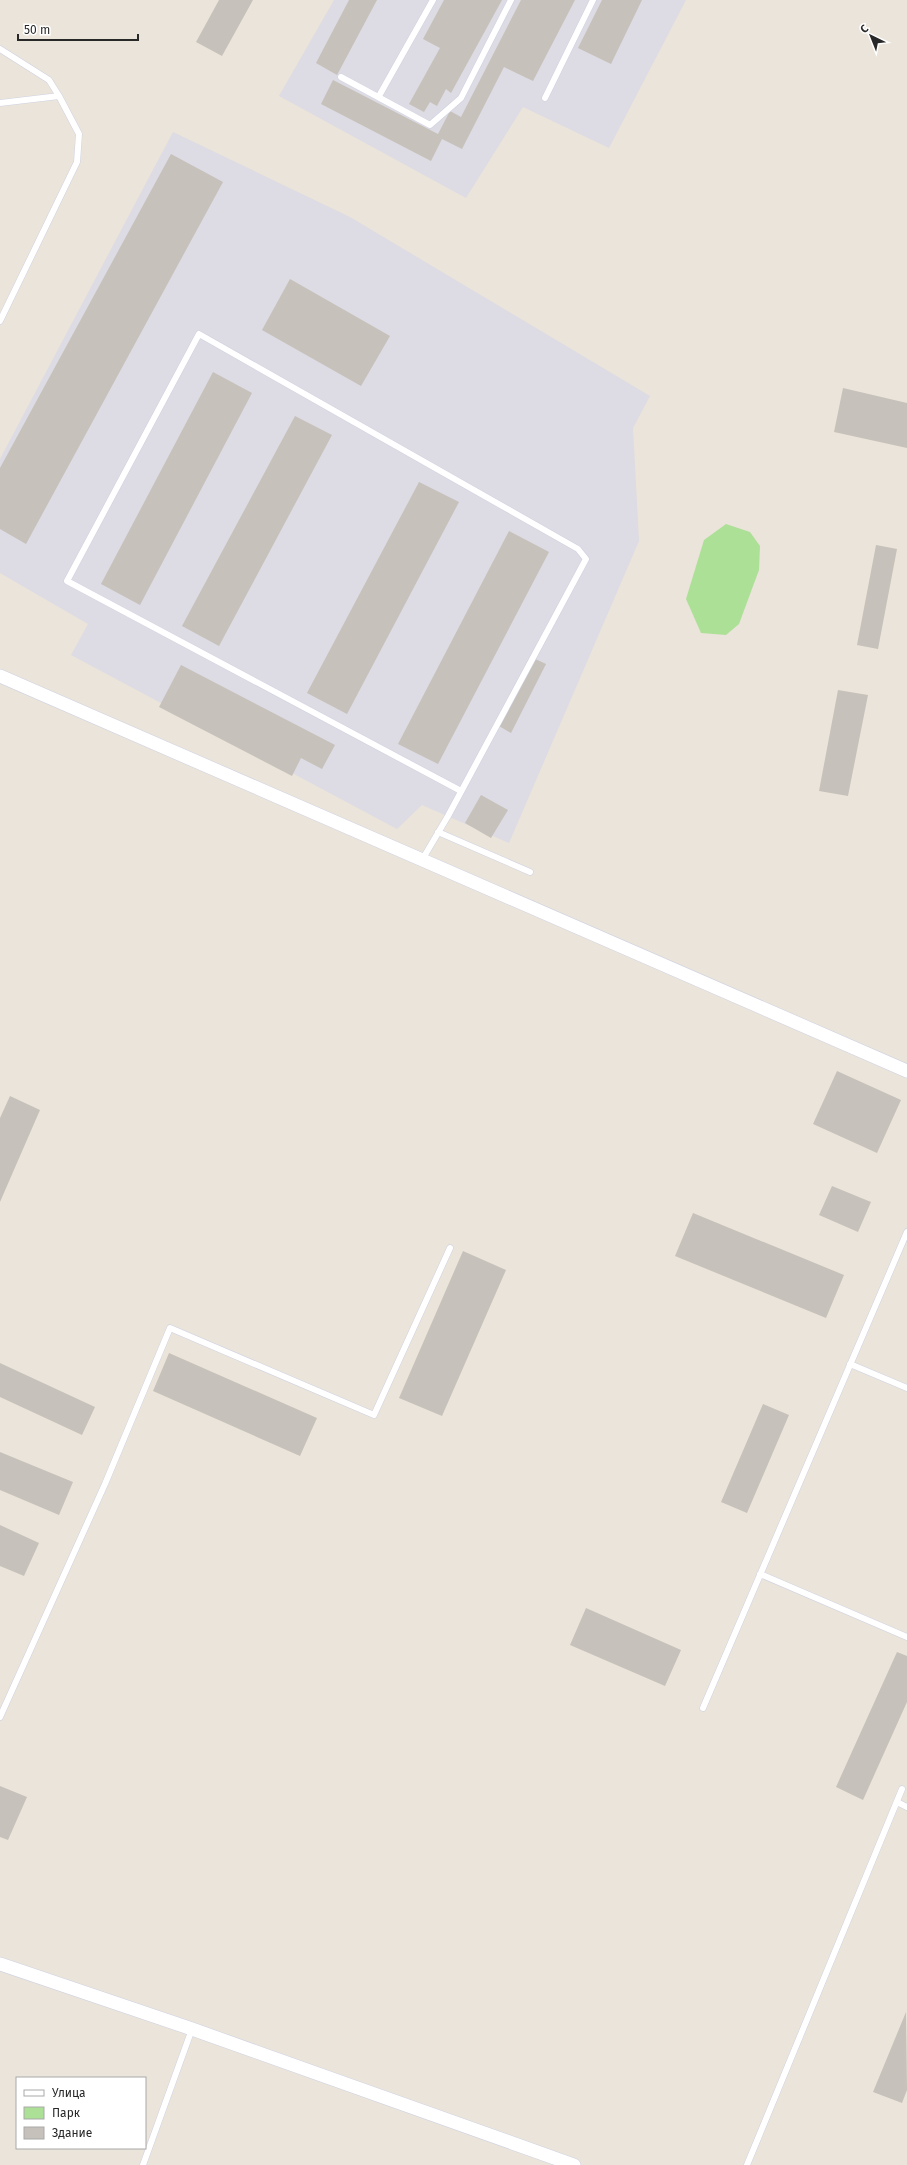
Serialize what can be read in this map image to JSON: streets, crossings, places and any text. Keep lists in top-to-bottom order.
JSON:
{
  "legend": ["Улица", "Парк", "Здание"],
  "scale_bar": "50 m",
  "north": "top left"
}
